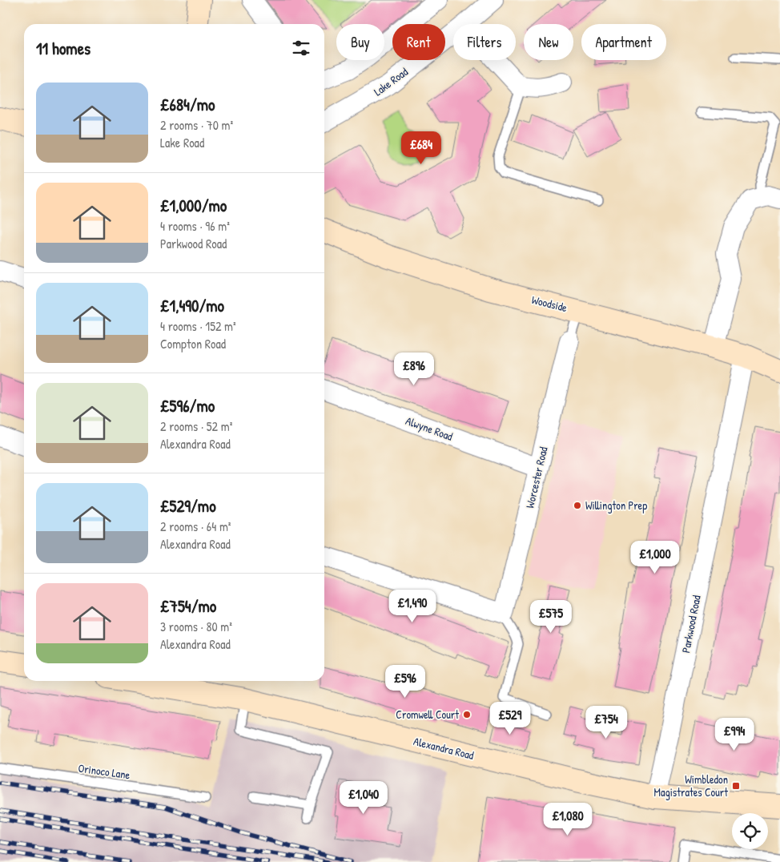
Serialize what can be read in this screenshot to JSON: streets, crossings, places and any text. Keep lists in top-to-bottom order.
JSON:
{
  "streets": {
    "main road": ["Woodside", "Alexandra Road"],
    "street": [
      "Lake Road",
      "Alwyne Road",
      "Worcester Road",
      "Parkwood Road"
    ],
    "lane": ["Orinoco Lane"]
  },
  "crossings": [
    ["Woodside", "Parkwood Road"],
    ["Alwyne Road", "Worcester Road"],
    ["Parkwood Road", "Alexandra Road"]
  ],
  "places": {
    "other": ["Willington Prep", "Cromwell Court"],
    "transit": ["Wimbledon Magistrates Court"]
  },
  "page": {
    "chip": [
      "Buy",
      "Rent",
      "Filters",
      "New",
      "Apartment"
    ],
    "heading": "11 homes",
    "list": [
      {
        "name": "£684/mo",
        "note": "2 rooms · 70 m² · Lake Road"
      },
      {
        "name": "£1,000/mo",
        "note": "4 rooms · 96 m² · Parkwood Road"
      },
      {
        "name": "£1,490/mo",
        "note": "4 rooms · 152 m² · Compton Road"
      },
      {
        "name": "£596/mo",
        "note": "2 rooms · 52 m² · Alexandra Road"
      },
      {
        "name": "£529/mo",
        "note": "2 rooms · 64 m² · Alexandra Road"
      },
      {
        "name": "£754/mo",
        "note": "3 rooms · 80 m² · Alexandra Road"
      }
    ],
    "price": [
      "£684",
      "£896",
      "£1,000",
      "£1,490",
      "£575",
      "£596",
      "£529",
      "£754",
      "£994",
      "£1,040",
      "£1,080"
    ]
  }
}
